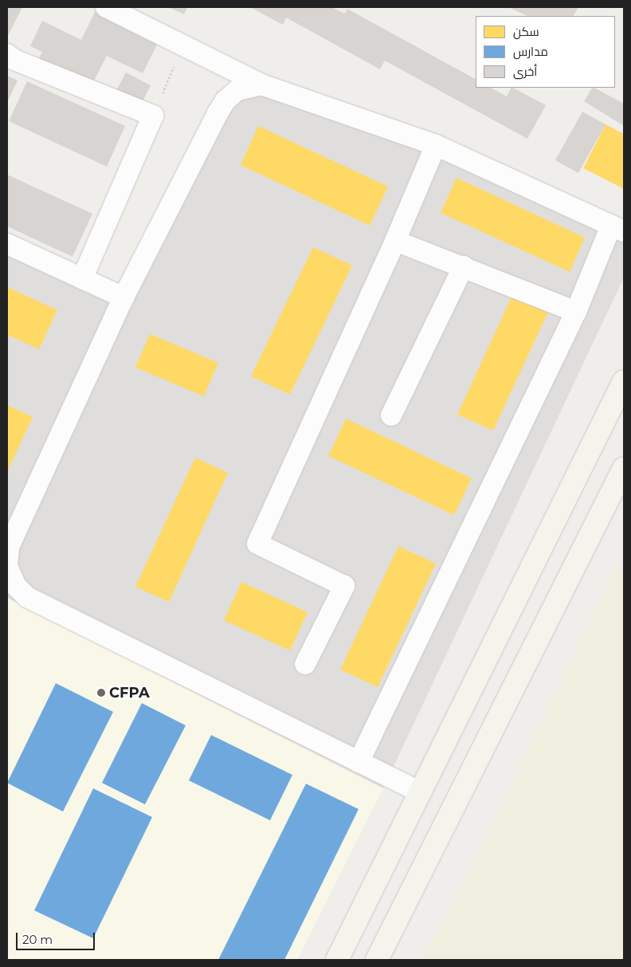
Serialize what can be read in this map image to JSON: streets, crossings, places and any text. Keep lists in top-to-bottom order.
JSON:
{
  "places": ["CFPA"],
  "legend": ["سكن", "مدارس", "أخرى"],
  "scale_bar": "20 m"
}
